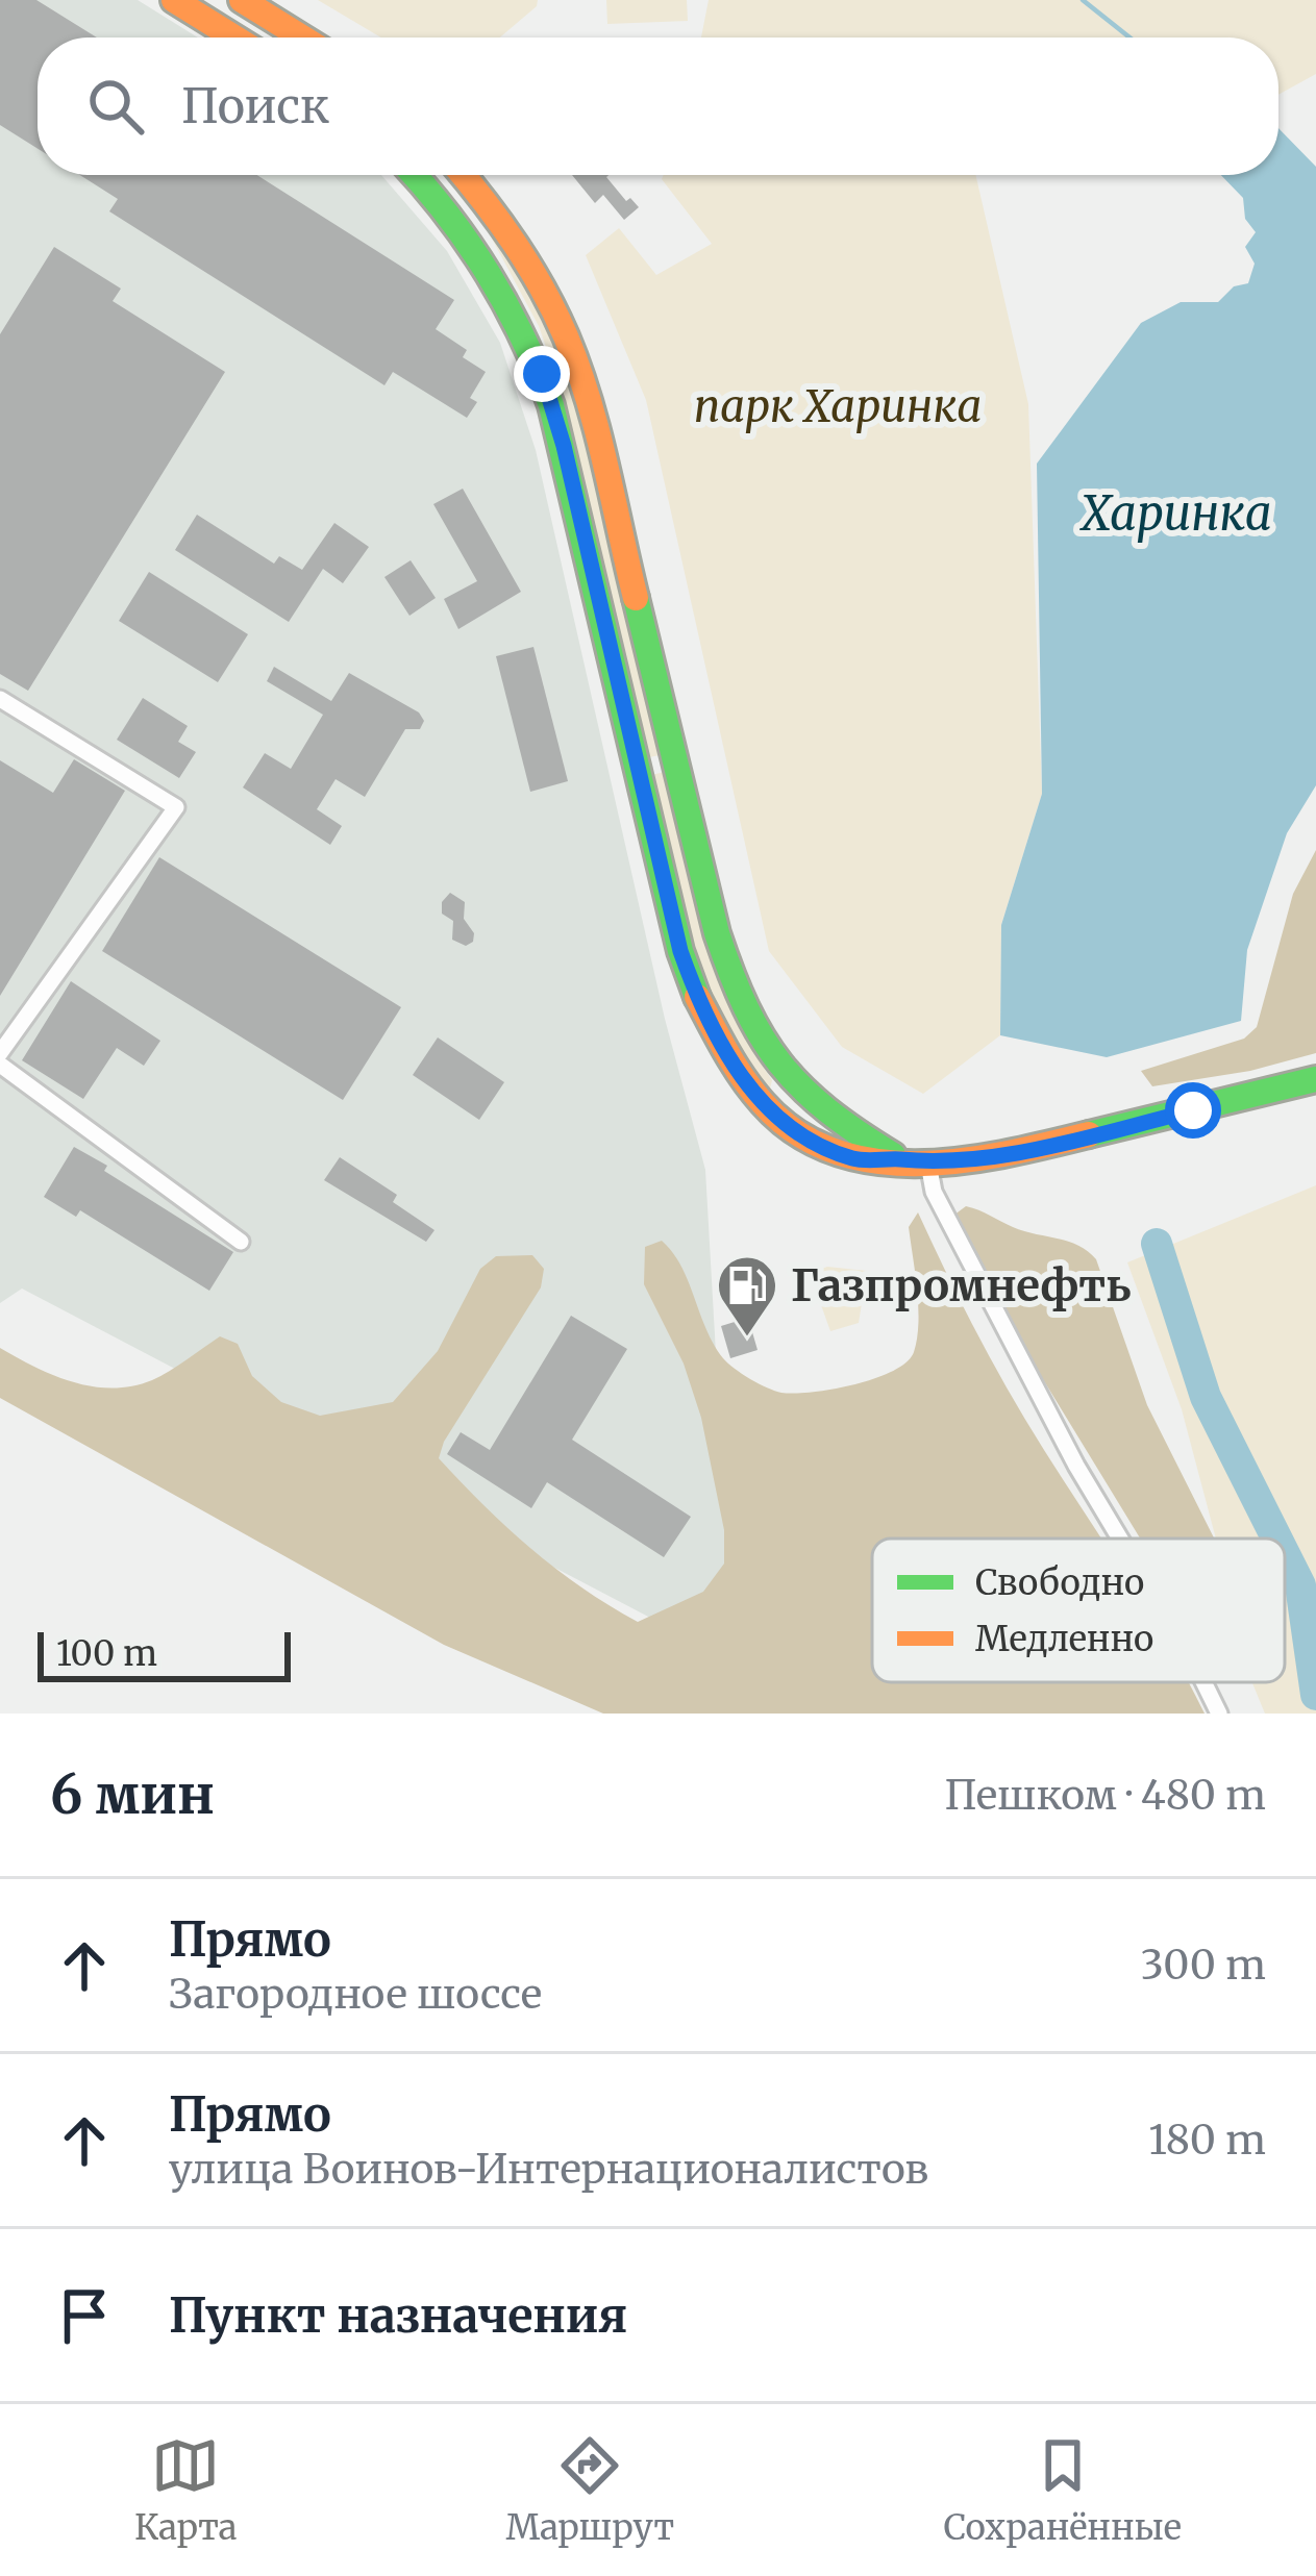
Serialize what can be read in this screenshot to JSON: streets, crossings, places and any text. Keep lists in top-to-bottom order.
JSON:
{
  "water": ["Харинка"],
  "parks": ["парк Харинка"],
  "places": {
    "fuel station": ["Газпромнефть"]
  },
  "legend": ["Свободно", "Медленно"],
  "scale_bar": "100 m",
  "page": {
    "search": "Поиск",
    "scale": "100 m",
    "heading": ["6 мин", "Пешком · 480 m"],
    "list": [
      ["Прямо", "Загородное шоссе", "300 m"],
      ["Прямо", "улица Воинов-Интернационалистов", "180 m"],
      "Пункт назначения"
    ],
    "nav": ["Карта", "Маршрут", "Сохранённые"]
  }
}
